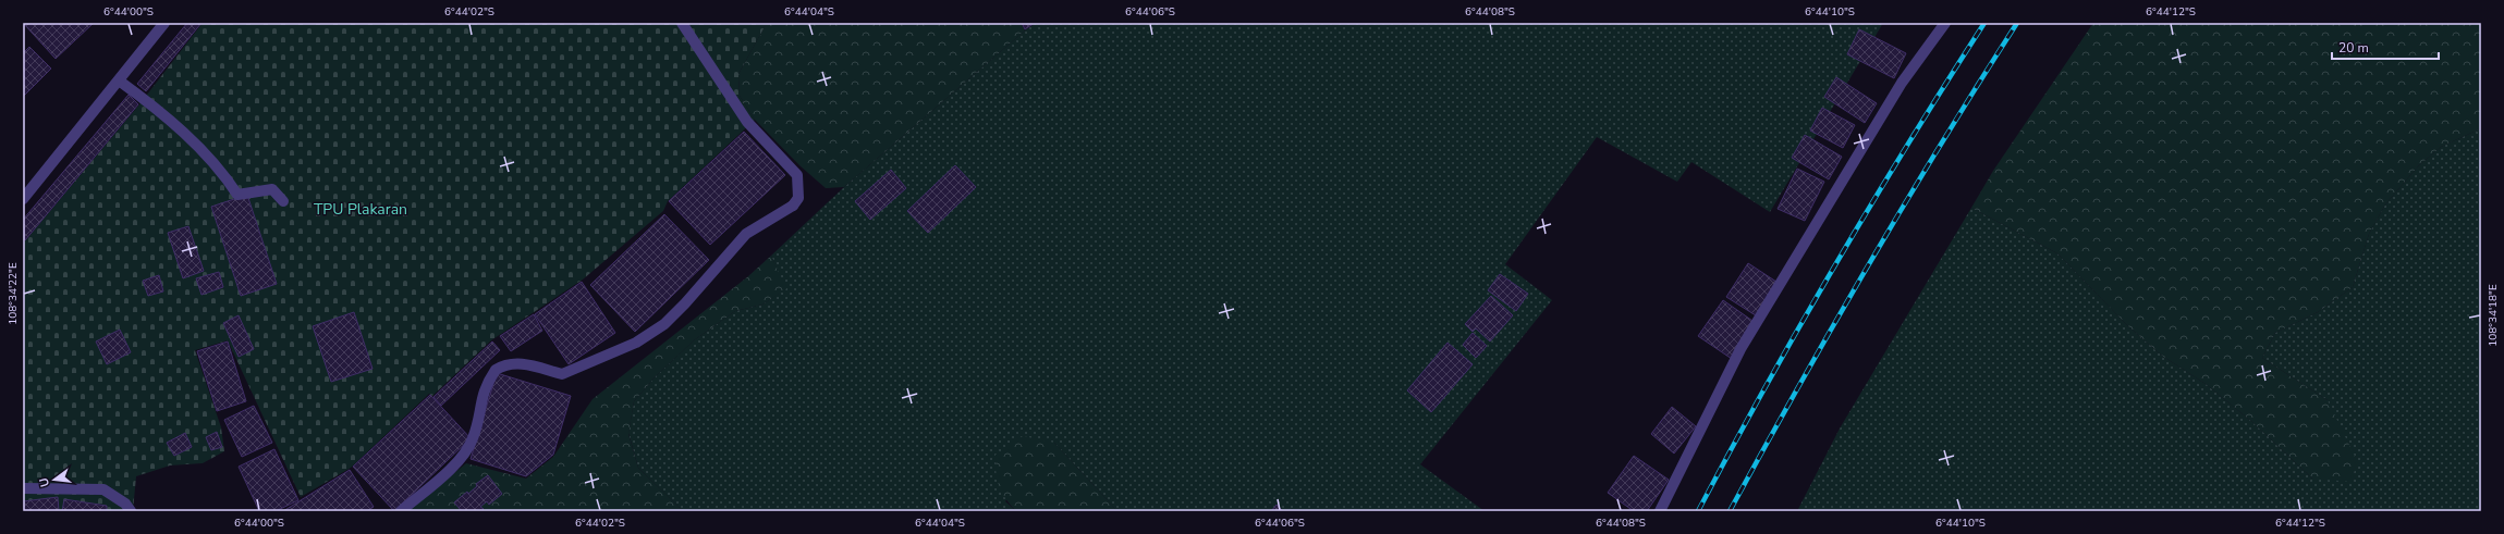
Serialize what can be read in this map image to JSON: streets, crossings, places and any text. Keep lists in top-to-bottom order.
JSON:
{
  "parks": ["TPU Plakaran"],
  "scale_bar": "20 m",
  "north": "left",
  "coordinates": [
    "6°44'00\"S",
    "6°44'02\"S",
    "6°44'04\"S",
    "6°44'06\"S",
    "6°44'08\"S",
    "6°44'10\"S",
    "6°44'12\"S",
    "108°34'22\"E",
    "108°34'18\"E"
  ]
}
